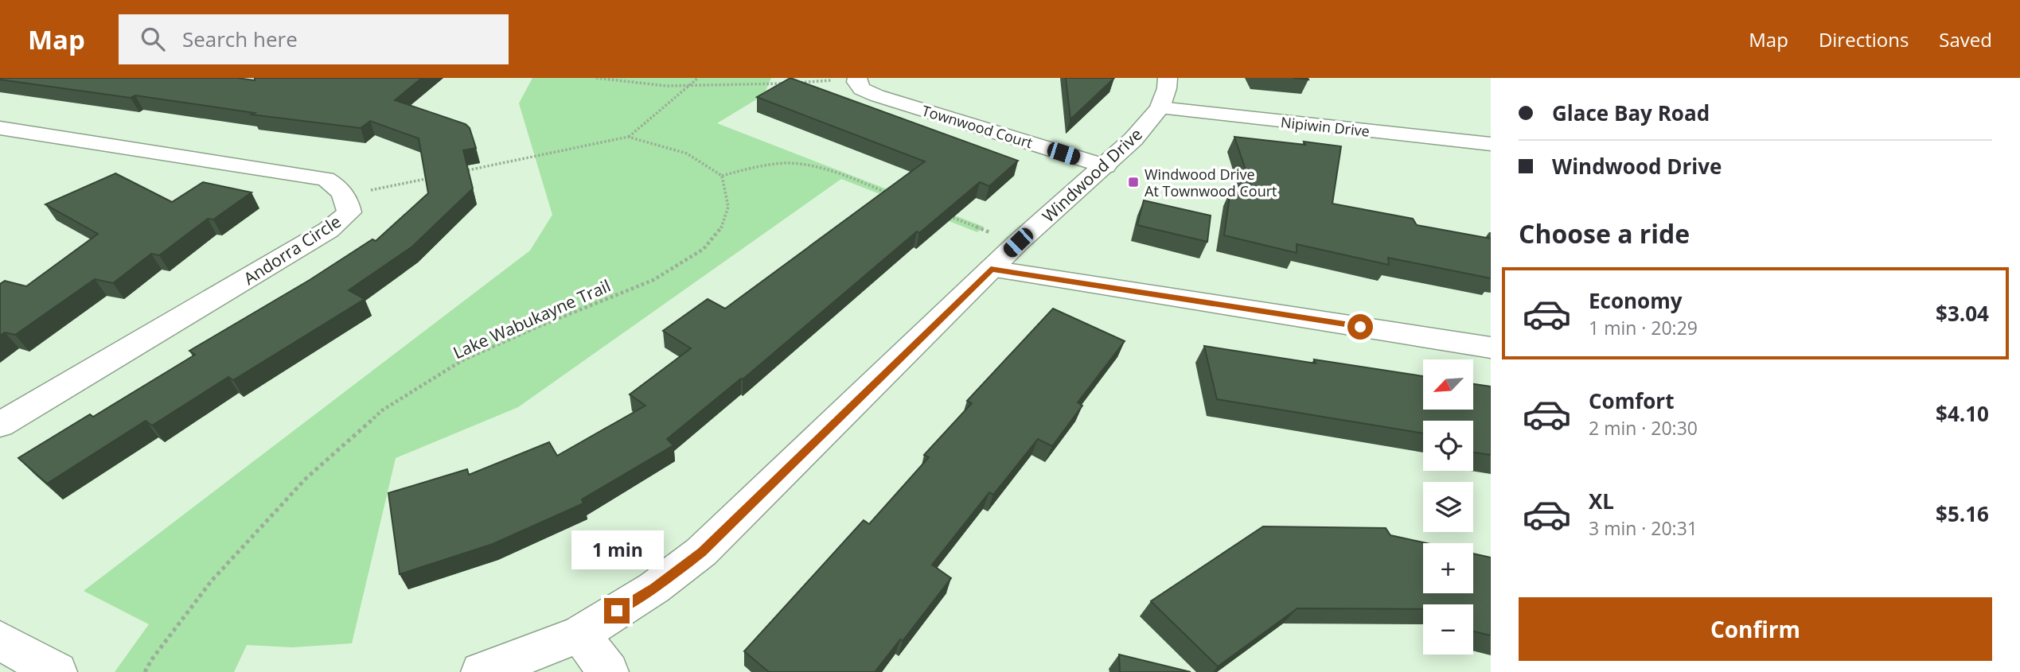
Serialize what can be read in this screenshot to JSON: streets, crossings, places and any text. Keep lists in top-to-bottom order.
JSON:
{
  "streets": {
    "street": [
      "Townwood Court",
      "Nipiwin Drive",
      "Windwood Drive",
      "Andorra Circle"
    ],
    "path": ["Lake Wabukayne Trail"]
  },
  "crossings": [
    ["Townwood Court", "Windwood Drive"],
    ["Nipiwin Drive", "Windwood Drive"]
  ],
  "places": {
    "transit": ["Windwood Drive At Townwood Court"]
  },
  "north": "bottom left",
  "page": {
    "header": "Map",
    "search": "Search here",
    "nav": ["Map", "Directions", "Saved"],
    "banner": ["Glace Bay Road", "Windwood Drive"],
    "heading": "Choose a ride",
    "list": [
      {
        "name": "Economy",
        "note": "1 min · 20:29",
        "value": "$3.04"
      },
      {
        "name": "Comfort",
        "note": "2 min · 20:30",
        "value": "$4.10"
      },
      {
        "name": "XL",
        "note": "3 min · 20:31",
        "value": "$5.16"
      }
    ],
    "map_buttons": ["+", "−"],
    "bubble": "1 min",
    "buttons": "Confirm"
  }
}
